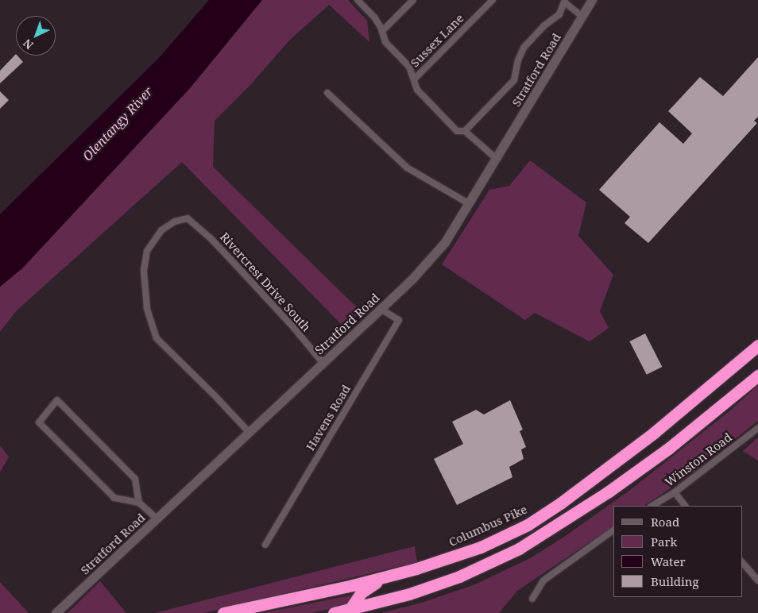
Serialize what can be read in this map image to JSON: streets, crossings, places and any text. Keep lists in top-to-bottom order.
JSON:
{
  "streets": {
    "highway": ["Columbus Pike"],
    "street": [
      "Sussex Lane",
      "Stratford Road",
      "Rivercrest Drive South",
      "Havens Road",
      "Winston Road"
    ]
  },
  "crossings": [
    ["Stratford Road", "Rivercrest Drive South"],
    ["Stratford Road", "Havens Road"]
  ],
  "water": ["Olentangy River"],
  "legend": [
    "Road",
    "Park",
    "Water",
    "Building"
  ],
  "north": "bottom left"
}
